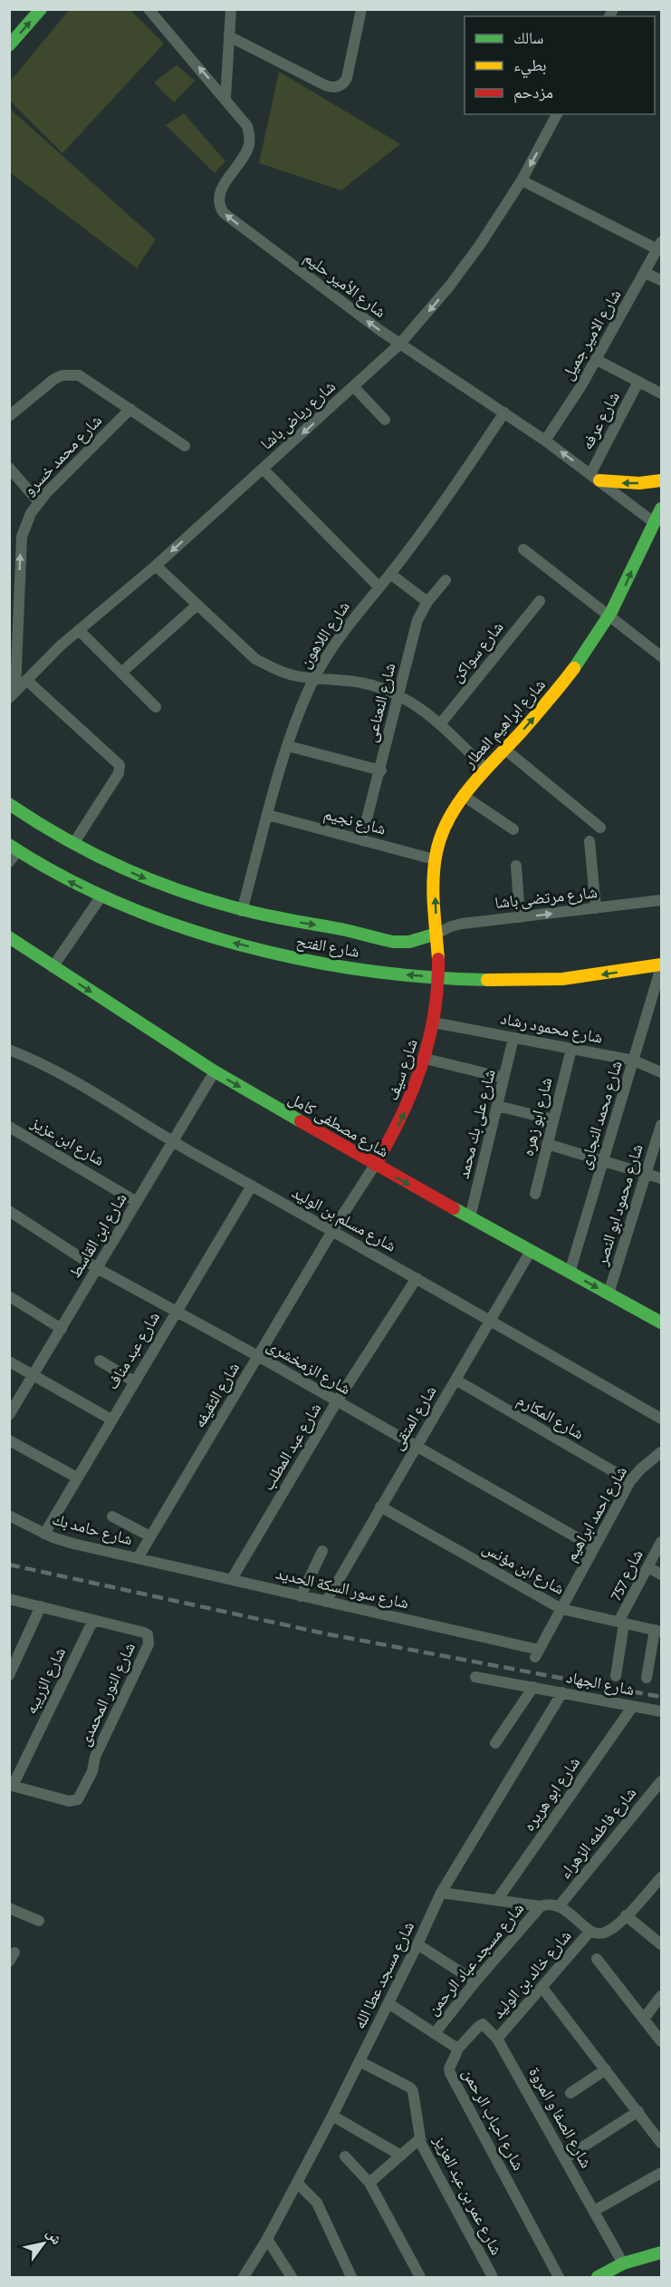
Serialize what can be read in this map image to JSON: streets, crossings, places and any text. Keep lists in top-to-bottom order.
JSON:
{
  "streets": {
    "street": [
      "شارع الأمير حليم",
      "شارع الامير جميل",
      "شارع رياض باشا",
      "شارع عرفه",
      "شارع محمد خسرو",
      "شارع اللاهون",
      "شارع سواكن",
      "شارع النعناعى",
      "شارع ابراهيم العطار",
      "شارع نجيم",
      "شارع مرتضى باشا",
      "شارع الفتح",
      "شارع محمود رشاد",
      "شارع سيف",
      "شارع محمد النجارى",
      "شارع ابو زهره",
      "شارع على بك محمد",
      "شارع مصطفى كامل",
      "شارع ابن عزيز",
      "شارع محمود ابو النصر",
      "شارع مسلم بن الوليد",
      "شارع ابن القاسط",
      "شارع عبد مناف",
      "شارع الزمخشرى",
      "شارع الثقيفه",
      "شارع المكارم",
      "شارع المتقى",
      "شارع عبد المطلب",
      "شارع احمد ابراهيم",
      "شارع حامد بك",
      "شارع ابن مؤنس",
      "شارع 757",
      "شارع سور السكة الحديد",
      "شارع الزريبه",
      "شارع الجهاد",
      "شارع النور المحمدى",
      "شارع ابو هريره",
      "شارع فاطمه الزهراء",
      "شارع مسجد عباد الرحمن",
      "شارع خالد بن الوليد",
      "شارع مسجد عطا الله",
      "شارع الصفا و المروة",
      "شارع احباب الرحمن",
      "شارع عمر بن عبد العزيز"
    ]
  },
  "crossings": [
    ["شارع الأمير حليم", "شارع الامير جميل"],
    ["شارع الأمير حليم", "شارع رياض باشا"],
    ["شارع الأمير حليم", "شارع عرفه"],
    ["شارع الأمير حليم", "شارع اللاهون"],
    ["شارع الأمير حليم", "شارع ابراهيم العطار"],
    ["شارع رياض باشا", "شارع محمد خسرو"],
    ["شارع اللاهون", "شارع نجيم"],
    ["شارع اللاهون", "شارع الفتح"],
    ["شارع النعناعى", "شارع نجيم"],
    ["شارع ابراهيم العطار", "شارع نجيم"],
    ["شارع ابراهيم العطار", "شارع مرتضى باشا"],
    ["شارع ابراهيم العطار", "شارع الفتح"],
    ["شارع ابراهيم العطار", "شارع سيف"],
    ["شارع مرتضى باشا", "شارع الفتح"],
    ["شارع الفتح", "شارع سيف"],
    ["شارع الفتح", "شارع محمد النجارى"],
    ["شارع محمود رشاد", "شارع سيف"],
    ["شارع محمود رشاد", "شارع محمد النجارى"],
    ["شارع محمود رشاد", "شارع ابو زهره"],
    ["شارع محمود رشاد", "شارع على بك محمد"],
    ["شارع سيف", "شارع مصطفى كامل"],
    ["شارع سيف", "شارع الثقيفه"],
    ["شارع محمد النجارى", "شارع مصطفى كامل"],
    ["شارع على بك محمد", "شارع مصطفى كامل"],
    ["شارع مصطفى كامل", "شارع محمود ابو النصر"],
    ["شارع مصطفى كامل", "شارع ابن القاسط"],
    ["شارع مصطفى كامل", "شارع الثقيفه"],
    ["شارع مصطفى كامل", "شارع المتقى"],
    ["شارع ابن عزيز", "شارع ابن القاسط"],
    ["شارع مسلم بن الوليد", "شارع ابن القاسط"],
    ["شارع مسلم بن الوليد", "شارع عبد مناف"],
    ["شارع مسلم بن الوليد", "شارع الثقيفه"],
    ["شارع مسلم بن الوليد", "شارع المتقى"],
    ["شارع مسلم بن الوليد", "شارع عبد المطلب"],
    ["شارع ابن القاسط", "شارع الزمخشرى"],
    ["شارع عبد مناف", "شارع الزمخشرى"],
    ["شارع عبد مناف", "شارع حامد بك"],
    ["شارع الزمخشرى", "شارع الثقيفه"],
    ["شارع الزمخشرى", "شارع المتقى"],
    ["شارع الزمخشرى", "شارع عبد المطلب"],
    ["شارع الزمخشرى", "شارع احمد ابراهيم"],
    ["شارع الثقيفه", "شارع حامد بك"],
    ["شارع الثقيفه", "شارع سور السكة الحديد"],
    ["شارع المكارم", "شارع المتقى"],
    ["شارع المكارم", "شارع احمد ابراهيم"],
    ["شارع المتقى", "شارع ابن مؤنس"],
    ["شارع المتقى", "شارع سور السكة الحديد"],
    ["شارع عبد المطلب", "شارع سور السكة الحديد"],
    ["شارع احمد ابراهيم", "شارع ابن مؤنس"],
    ["شارع احمد ابراهيم", "شارع سور السكة الحديد"],
    ["شارع حامد بك", "شارع سور السكة الحديد"],
    ["شارع ابن مؤنس", "شارع 757"],
    ["شارع الزريبه", "شارع النور المحمدى"],
    ["شارع الجهاد", "شارع ابو هريره"],
    ["شارع الجهاد", "شارع مسجد عطا الله"],
    ["شارع مسجد عباد الرحمن", "شارع احباب الرحمن"],
    ["شارع خالد بن الوليد", "شارع الصفا و المروة"],
    ["شارع مسجد عطا الله", "شارع احباب الرحمن"],
    ["شارع مسجد عطا الله", "شارع عمر بن عبد العزيز"]
  ],
  "one_way": [
    "شارع الأمير حليم",
    "شارع رياض باشا",
    "شارع محمد خسرو",
    "شارع ابراهيم العطار",
    "شارع سيف",
    "شارع مصطفى كامل"
  ],
  "legend": ["سالك", "بطيء", "مزدحم"],
  "north": "top right"
}
